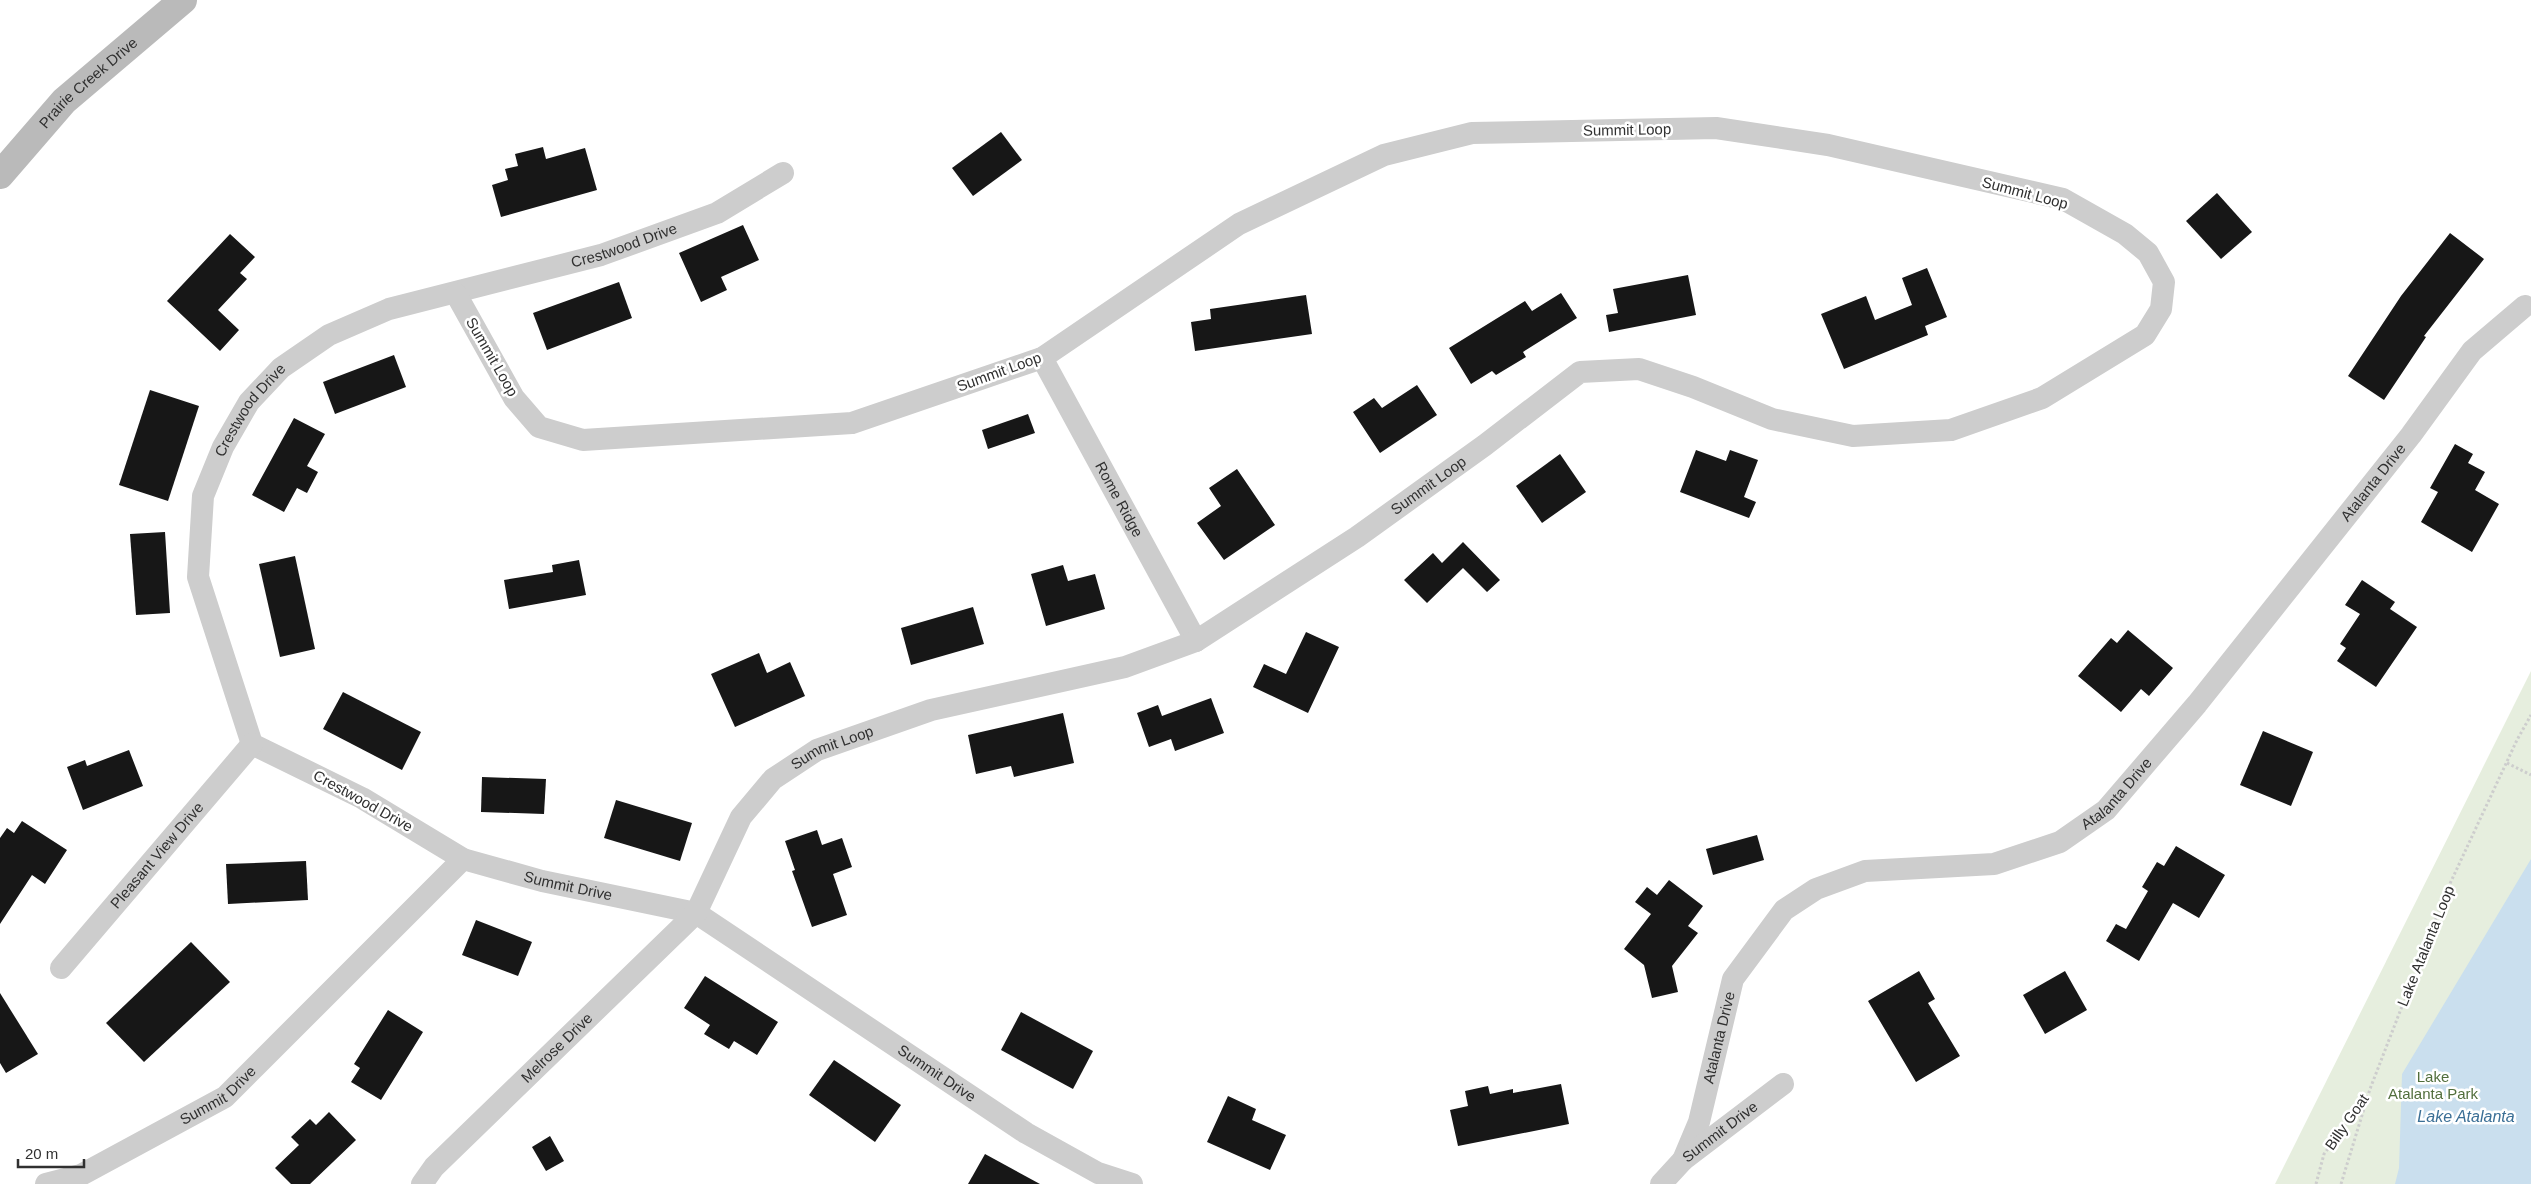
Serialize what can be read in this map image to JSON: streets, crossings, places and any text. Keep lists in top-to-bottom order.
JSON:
{
  "streets": {
    "main road": ["Prairie Creek Drive"],
    "street": [
      "Summit Loop",
      "Crestwood Drive",
      "Atalanta Drive",
      "Rome Ridge",
      "Pleasant View Drive",
      "Summit Drive",
      "Melrose Drive"
    ],
    "path": ["Lake Atalanta Loop", "Billy Goat"]
  },
  "crossings": [
    ["Summit Loop", "Crestwood Drive"],
    ["Summit Loop", "Rome Ridge"],
    ["Summit Loop", "Summit Drive"],
    ["Summit Loop", "Melrose Drive"],
    ["Crestwood Drive", "Pleasant View Drive"],
    ["Crestwood Drive", "Summit Drive"],
    ["Atalanta Drive", "Summit Drive"],
    ["Summit Drive", "Melrose Drive"],
    ["Lake Atalanta Loop", "Billy Goat"]
  ],
  "water": ["Lake Atalanta"],
  "parks": ["Lake Atalanta Park"],
  "scale_bar": "20 m"
}
